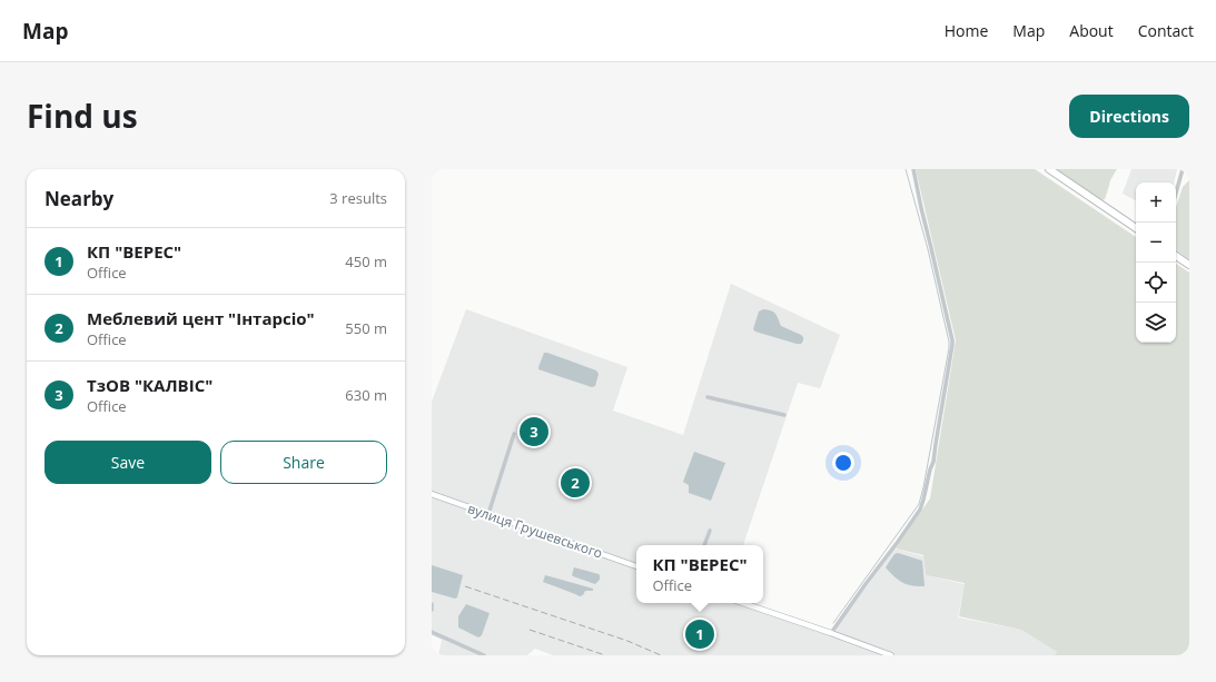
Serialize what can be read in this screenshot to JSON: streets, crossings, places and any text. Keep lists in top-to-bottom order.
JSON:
{
  "streets": {
    "street": ["вулиця Грушевського"]
  },
  "page": {
    "header": "Map",
    "nav": [
      "Home",
      "Map",
      "About",
      "Contact"
    ],
    "title": "Find us",
    "buttons": [
      "Directions",
      ["Save", "Share"]
    ],
    "heading": ["Nearby", "3 results"],
    "map_buttons": ["+", "−"],
    "list": [
      {
        "mark": "1",
        "name": "КП \"ВЕРЕС\"",
        "note": "Office",
        "value": "450 m"
      },
      {
        "mark": "2",
        "name": "Меблевий цент \"Інтарсіо\"",
        "note": "Office",
        "value": "550 m"
      },
      {
        "mark": "3",
        "name": "ТзОВ \"КАЛВІС\"",
        "note": "Office",
        "value": "630 m"
      }
    ],
    "pins": ["3", "2", "1"],
    "popup": ["КП \"ВЕРЕС\"", "Office"]
  }
}
